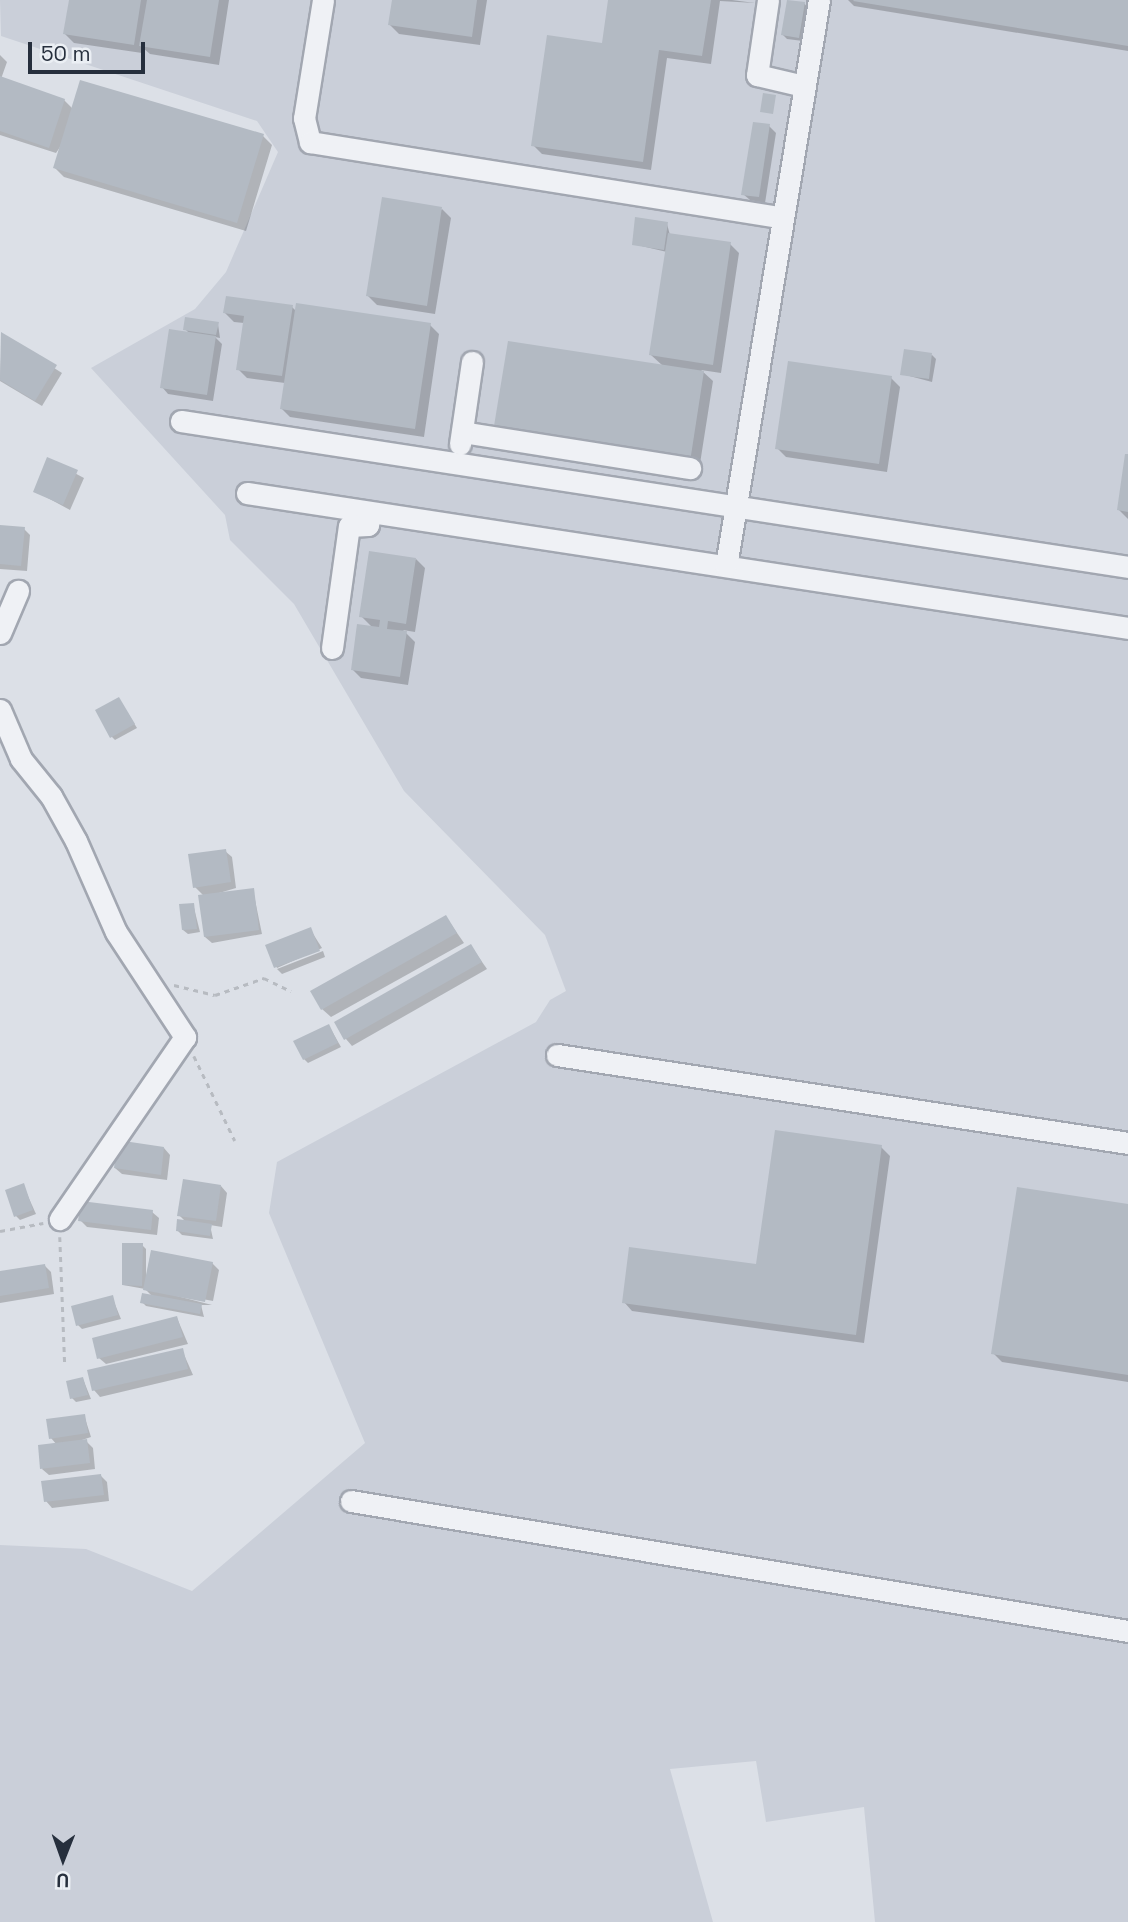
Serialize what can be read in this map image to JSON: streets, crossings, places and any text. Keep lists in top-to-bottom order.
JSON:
{
  "scale_bar": "50 m",
  "north": "bottom"
}
